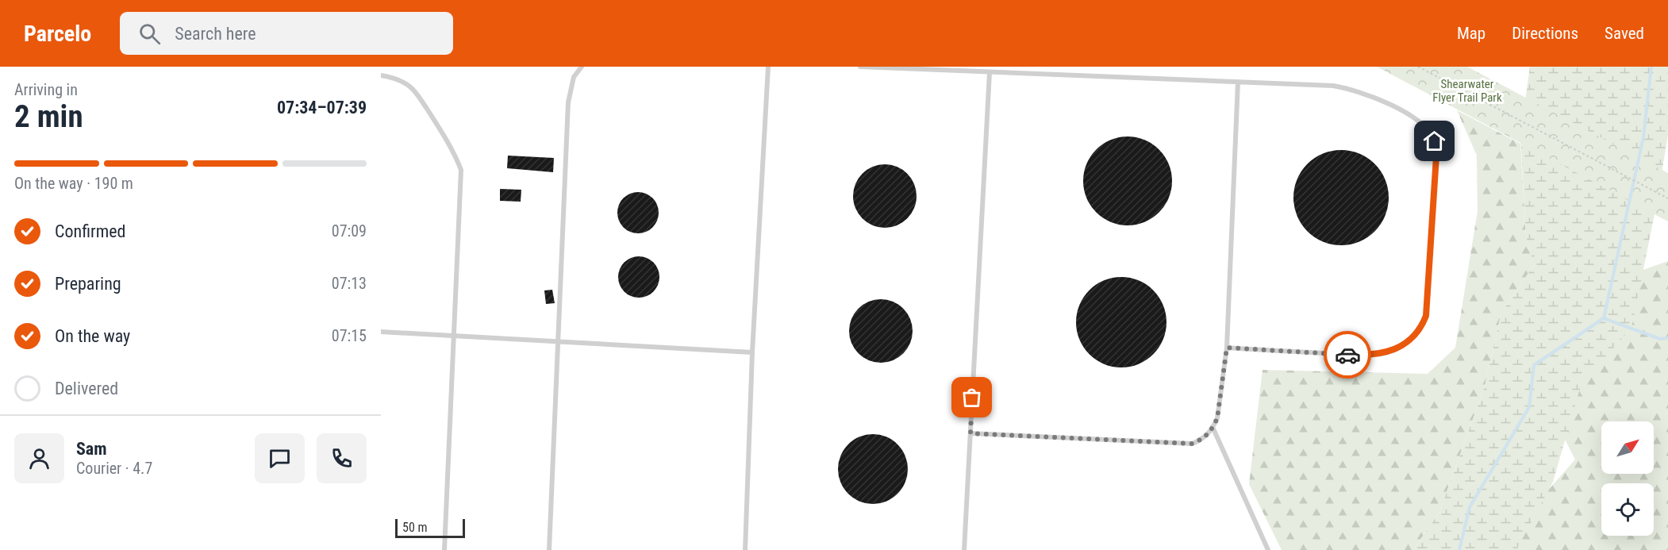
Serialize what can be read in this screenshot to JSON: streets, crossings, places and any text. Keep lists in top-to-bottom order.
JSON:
{
  "parks": ["Shearwater Flyer Trail Park"],
  "scale_bar": "50 m",
  "north": "top right",
  "page": {
    "header": "Parcelo",
    "search": "Search here",
    "nav": ["Map", "Directions", "Saved"],
    "heading": ["2 min", "Arriving in", "07:34–07:39"],
    "panel": ["Sam", "Courier · 4.7"],
    "bar": "On the way · 190 m",
    "list": [
      ["Confirmed", "07:09"],
      ["Preparing", "07:13"],
      ["On the way", "07:15"],
      "Delivered"
    ],
    "scale": "50 m"
  }
}
